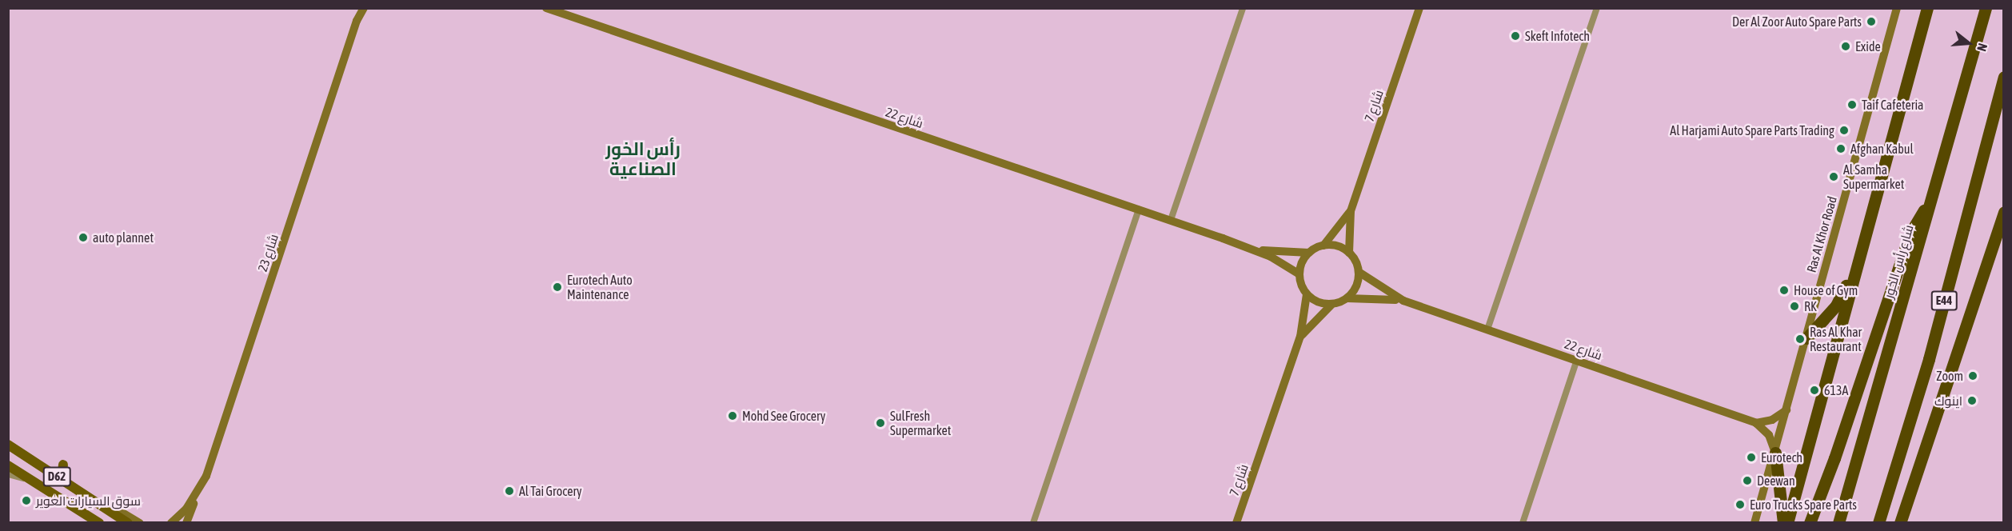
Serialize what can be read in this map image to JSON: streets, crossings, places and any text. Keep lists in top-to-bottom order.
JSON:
{
  "streets": {
    "highway": ["شارع رأس الخور", "E44"],
    "main road": ["D62"],
    "street": [
      "شارع 7",
      "شارع 22",
      "Ras Al Khor Road",
      "شارع 23"
    ]
  },
  "crossings": [
    ["شارع 7", "شارع 22"]
  ],
  "districts": ["رأس الخور الصناعية"],
  "places": [
    "Der Al Zoor Auto Spare Parts",
    "Skeft Infotech",
    "Exide",
    "Taif Cafeteria",
    "Al Harjami Auto Spare Parts Trading",
    "Afghan Kabul",
    "Al Samha Supermarket",
    "auto plannet",
    "Eurotech Auto Maintenance",
    "House of Gym",
    "RK",
    "Ras Al Khar Restaurant",
    "Zoom",
    "613A",
    "اينوك",
    "Mohd See Grocery",
    "SulFresh Supermarket",
    "Eurotech",
    "Deewan",
    "Al Tai Grocery",
    "سوق السيارات العوير",
    "Euro Trucks Spare Parts"
  ],
  "north": "right"
}
